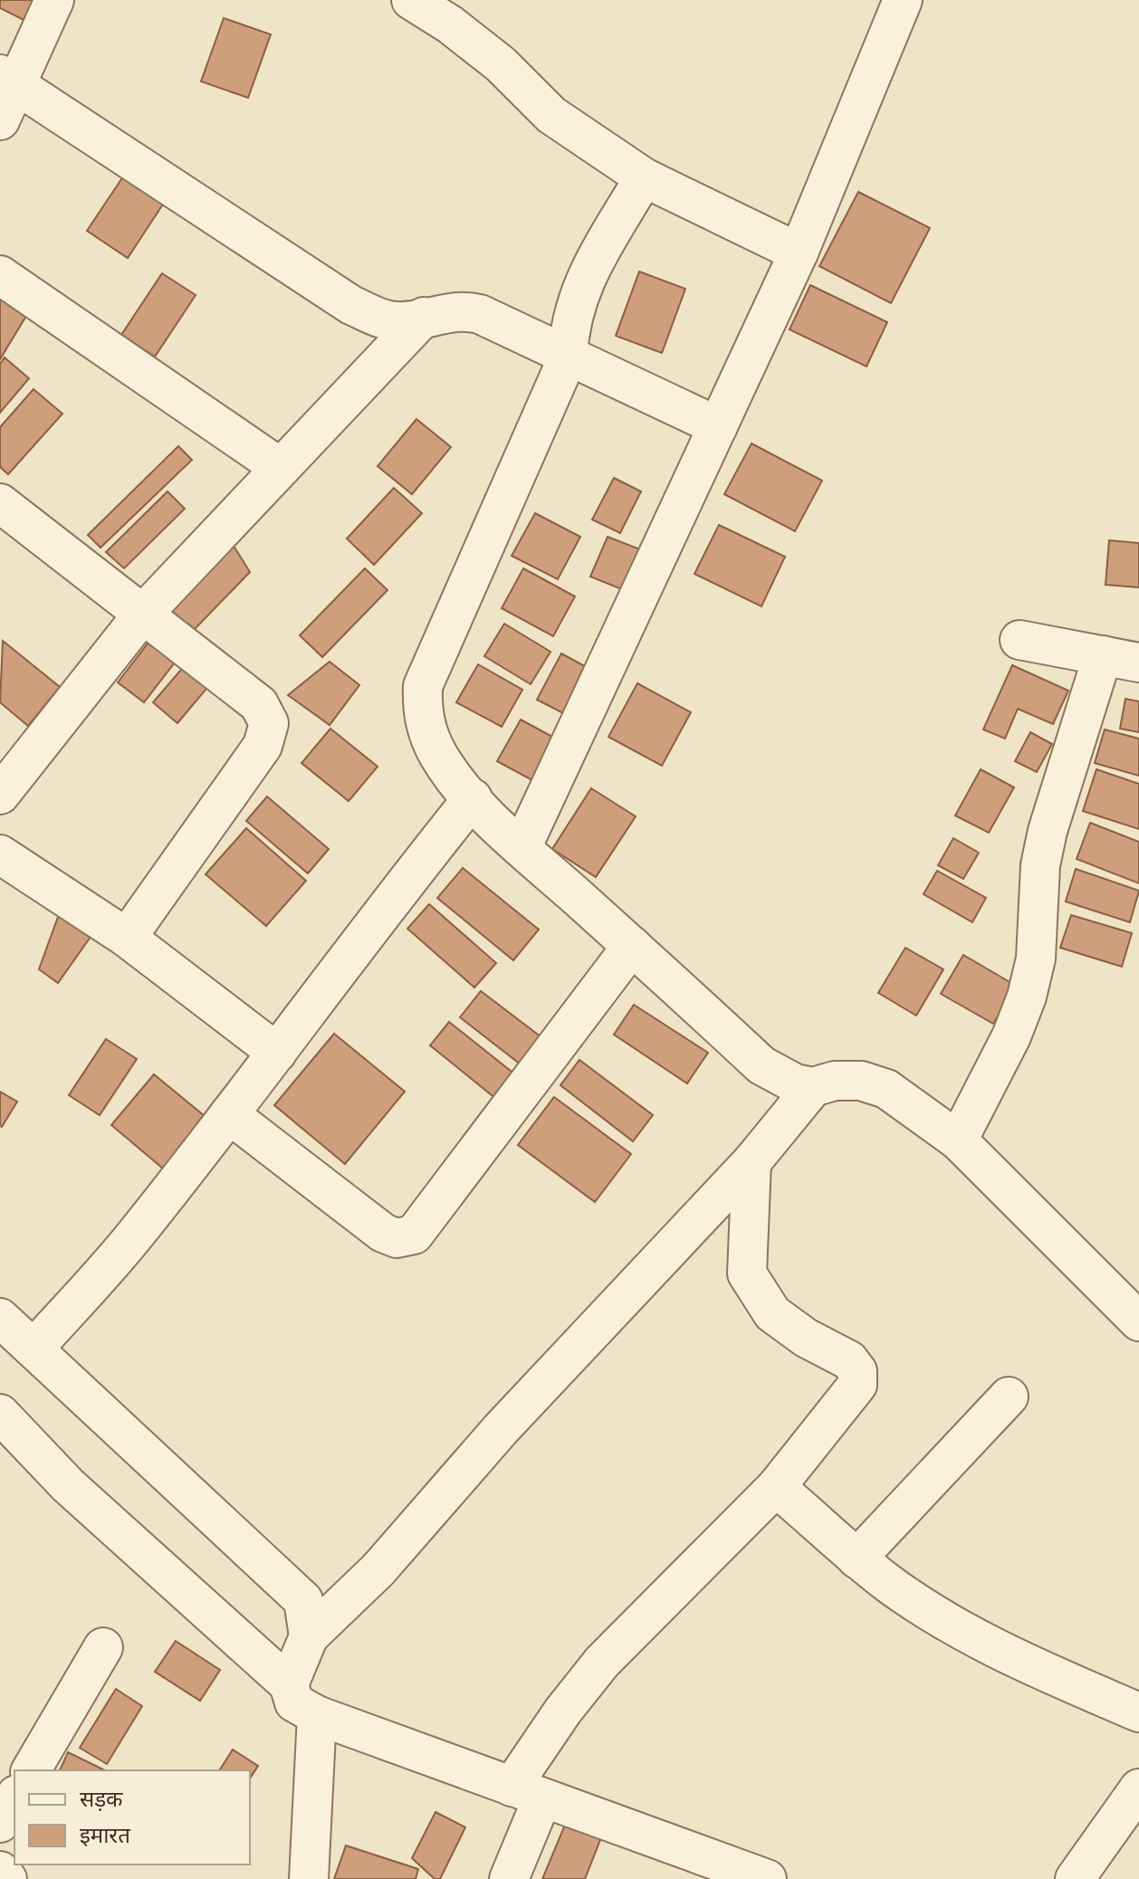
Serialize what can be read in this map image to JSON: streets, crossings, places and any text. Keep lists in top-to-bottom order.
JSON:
{
  "legend": ["सड़क", "इमारत"]
}
